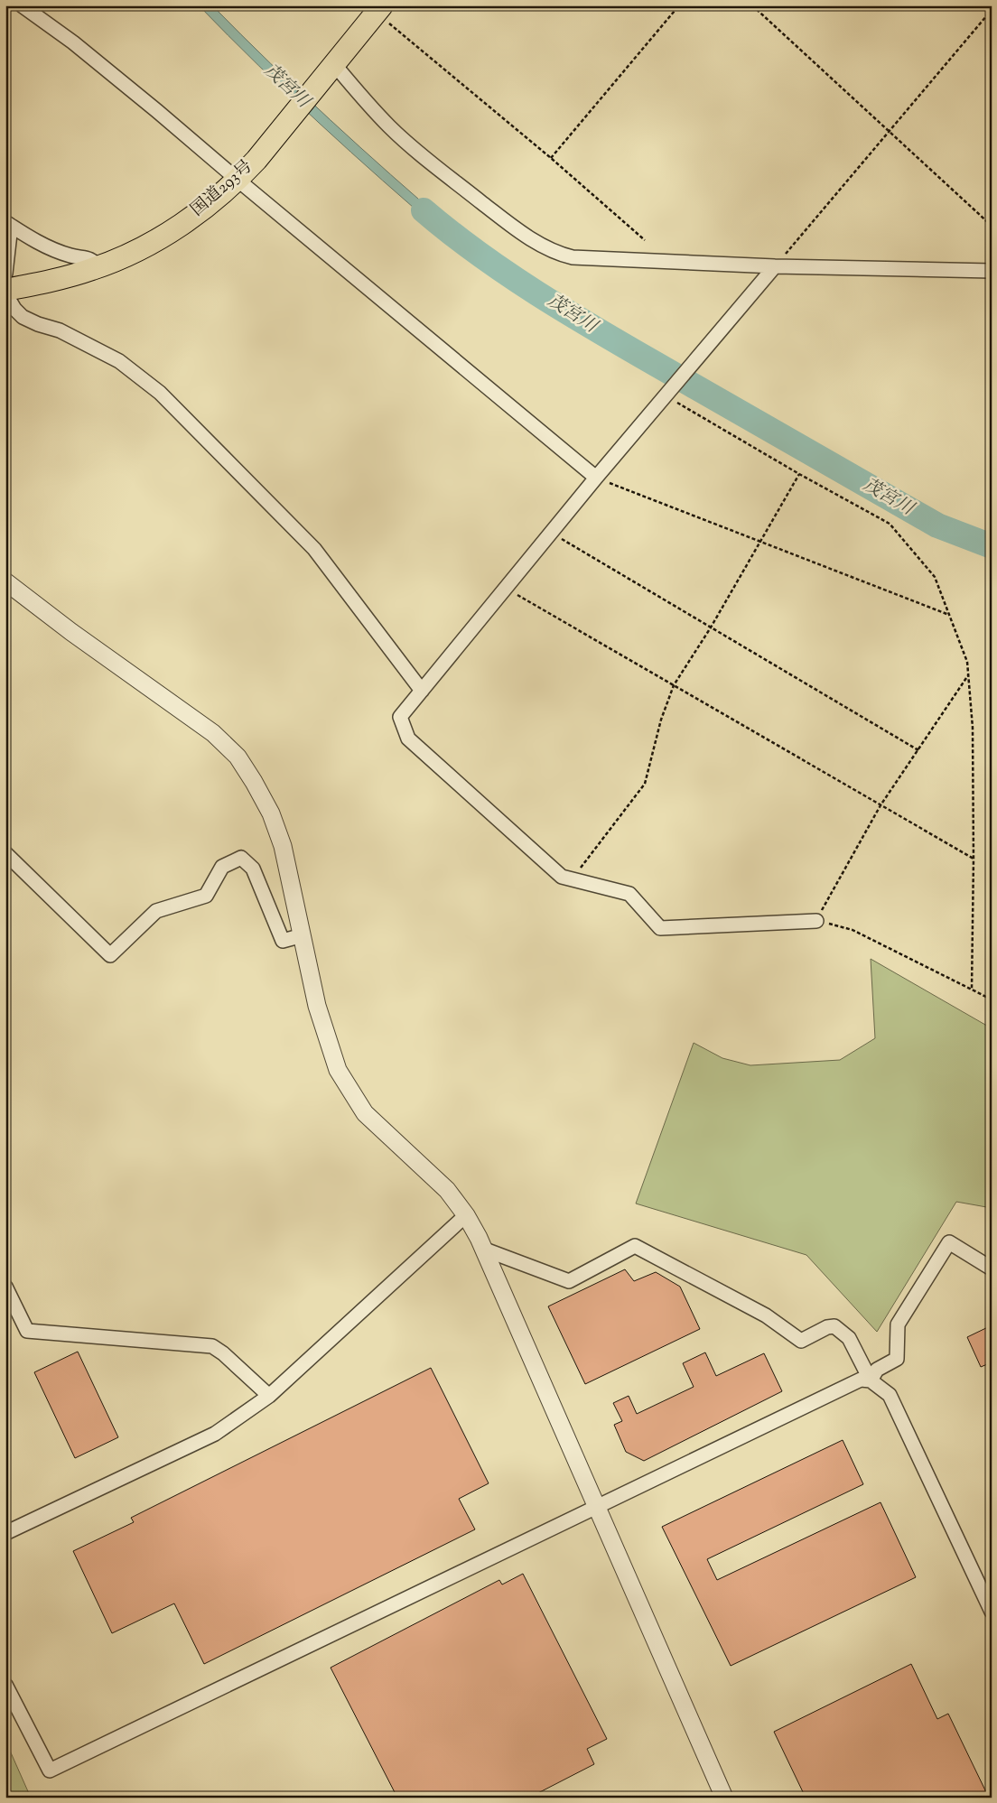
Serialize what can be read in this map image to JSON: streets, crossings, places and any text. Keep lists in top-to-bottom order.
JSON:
{
  "streets": {
    "highway": ["国道293号"]
  },
  "water": ["茂宮川"]
}
